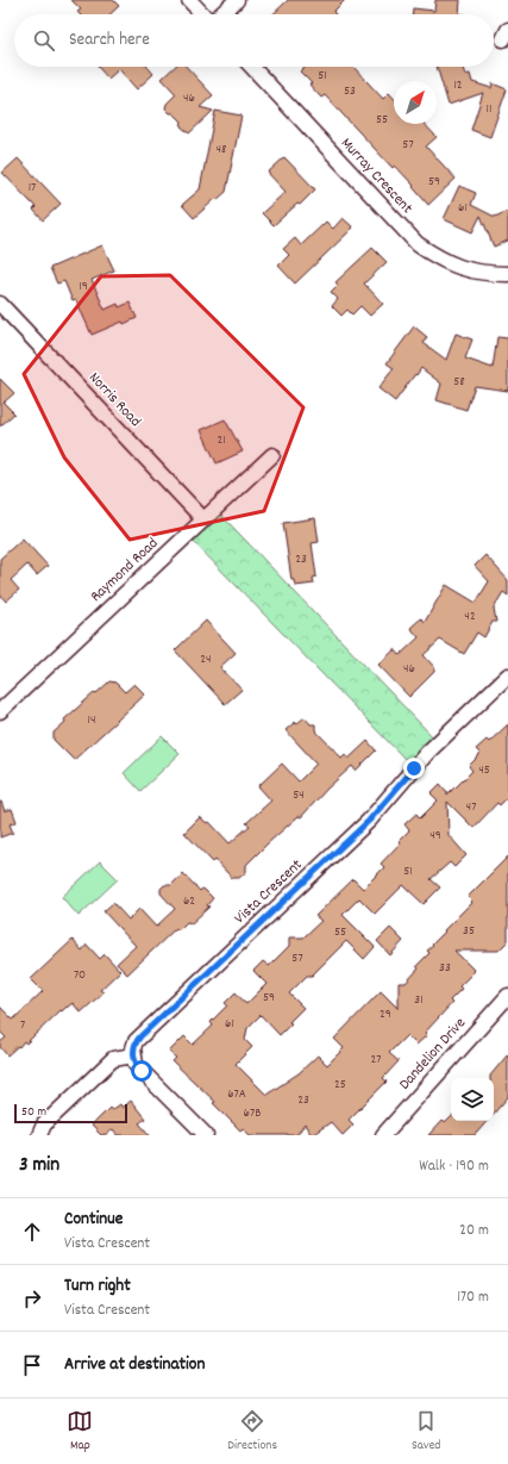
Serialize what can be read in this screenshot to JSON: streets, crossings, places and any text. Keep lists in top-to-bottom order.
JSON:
{
  "streets": {
    "street": [
      "Murray Crescent",
      "Norris Road",
      "Raymond Road",
      "Vista Crescent",
      "Dandelion Drive"
    ]
  },
  "crossings": [
    ["Norris Road", "Raymond Road"]
  ],
  "house_numbers": [
    "51",
    "12",
    "53",
    "46",
    "11",
    "55",
    "57",
    "48",
    "59",
    "17",
    "61",
    "19",
    "58",
    "21",
    "23",
    "42",
    "24",
    "46",
    "14",
    "45",
    "54",
    "47",
    "49",
    "51",
    "62",
    "35",
    "55",
    "57",
    "33",
    "70",
    "59",
    "31",
    "29",
    "61",
    "7",
    "27",
    "25",
    "67A",
    "23",
    "67B"
  ],
  "scale_bar": "50 m",
  "north": "top right",
  "page": {
    "search": "Search here",
    "scale": "50 m",
    "heading": ["3 min", "Walk · 190 m"],
    "list": [
      ["Continue", "Vista Crescent", "20 m"],
      ["Turn right", "Vista Crescent", "170 m"],
      "Arrive at destination"
    ],
    "nav": ["Map", "Directions", "Saved"]
  }
}
